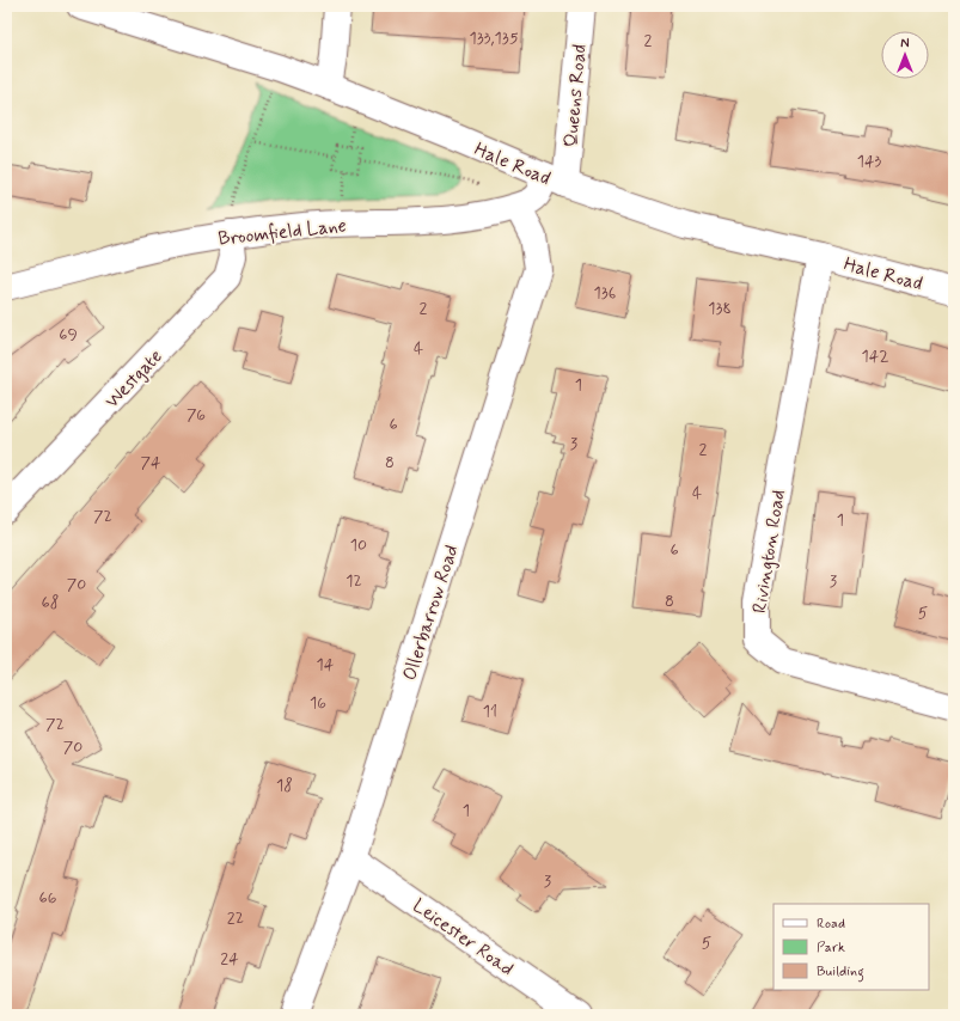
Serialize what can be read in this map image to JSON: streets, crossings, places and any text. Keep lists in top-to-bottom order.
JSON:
{
  "streets": {
    "street": [
      "Queens Road",
      "Hale Road",
      "Broomfield Lane",
      "Westgate",
      "Rivington Road",
      "Ollerbarrow Road",
      "Leicester Road"
    ]
  },
  "crossings": [
    ["Queens Road", "Hale Road"],
    ["Queens Road", "Broomfield Lane"],
    ["Hale Road", "Broomfield Lane"],
    ["Hale Road", "Rivington Road"],
    ["Broomfield Lane", "Westgate"],
    ["Broomfield Lane", "Ollerbarrow Road"],
    ["Ollerbarrow Road", "Leicester Road"]
  ],
  "house_numbers": [
    "133,135",
    "2",
    "143",
    "136",
    "2",
    "138",
    "69",
    "4",
    "142",
    "1",
    "76",
    "6",
    "3",
    "2",
    "74",
    "8",
    "4",
    "72",
    "1",
    "10",
    "6",
    "12",
    "3",
    "70",
    "8",
    "68",
    "5",
    "14",
    "16",
    "11",
    "72",
    "70",
    "18",
    "1",
    "3",
    "66",
    "22",
    "5",
    "24"
  ],
  "legend": ["Road", "Park", "Building"],
  "north": "top"
}
